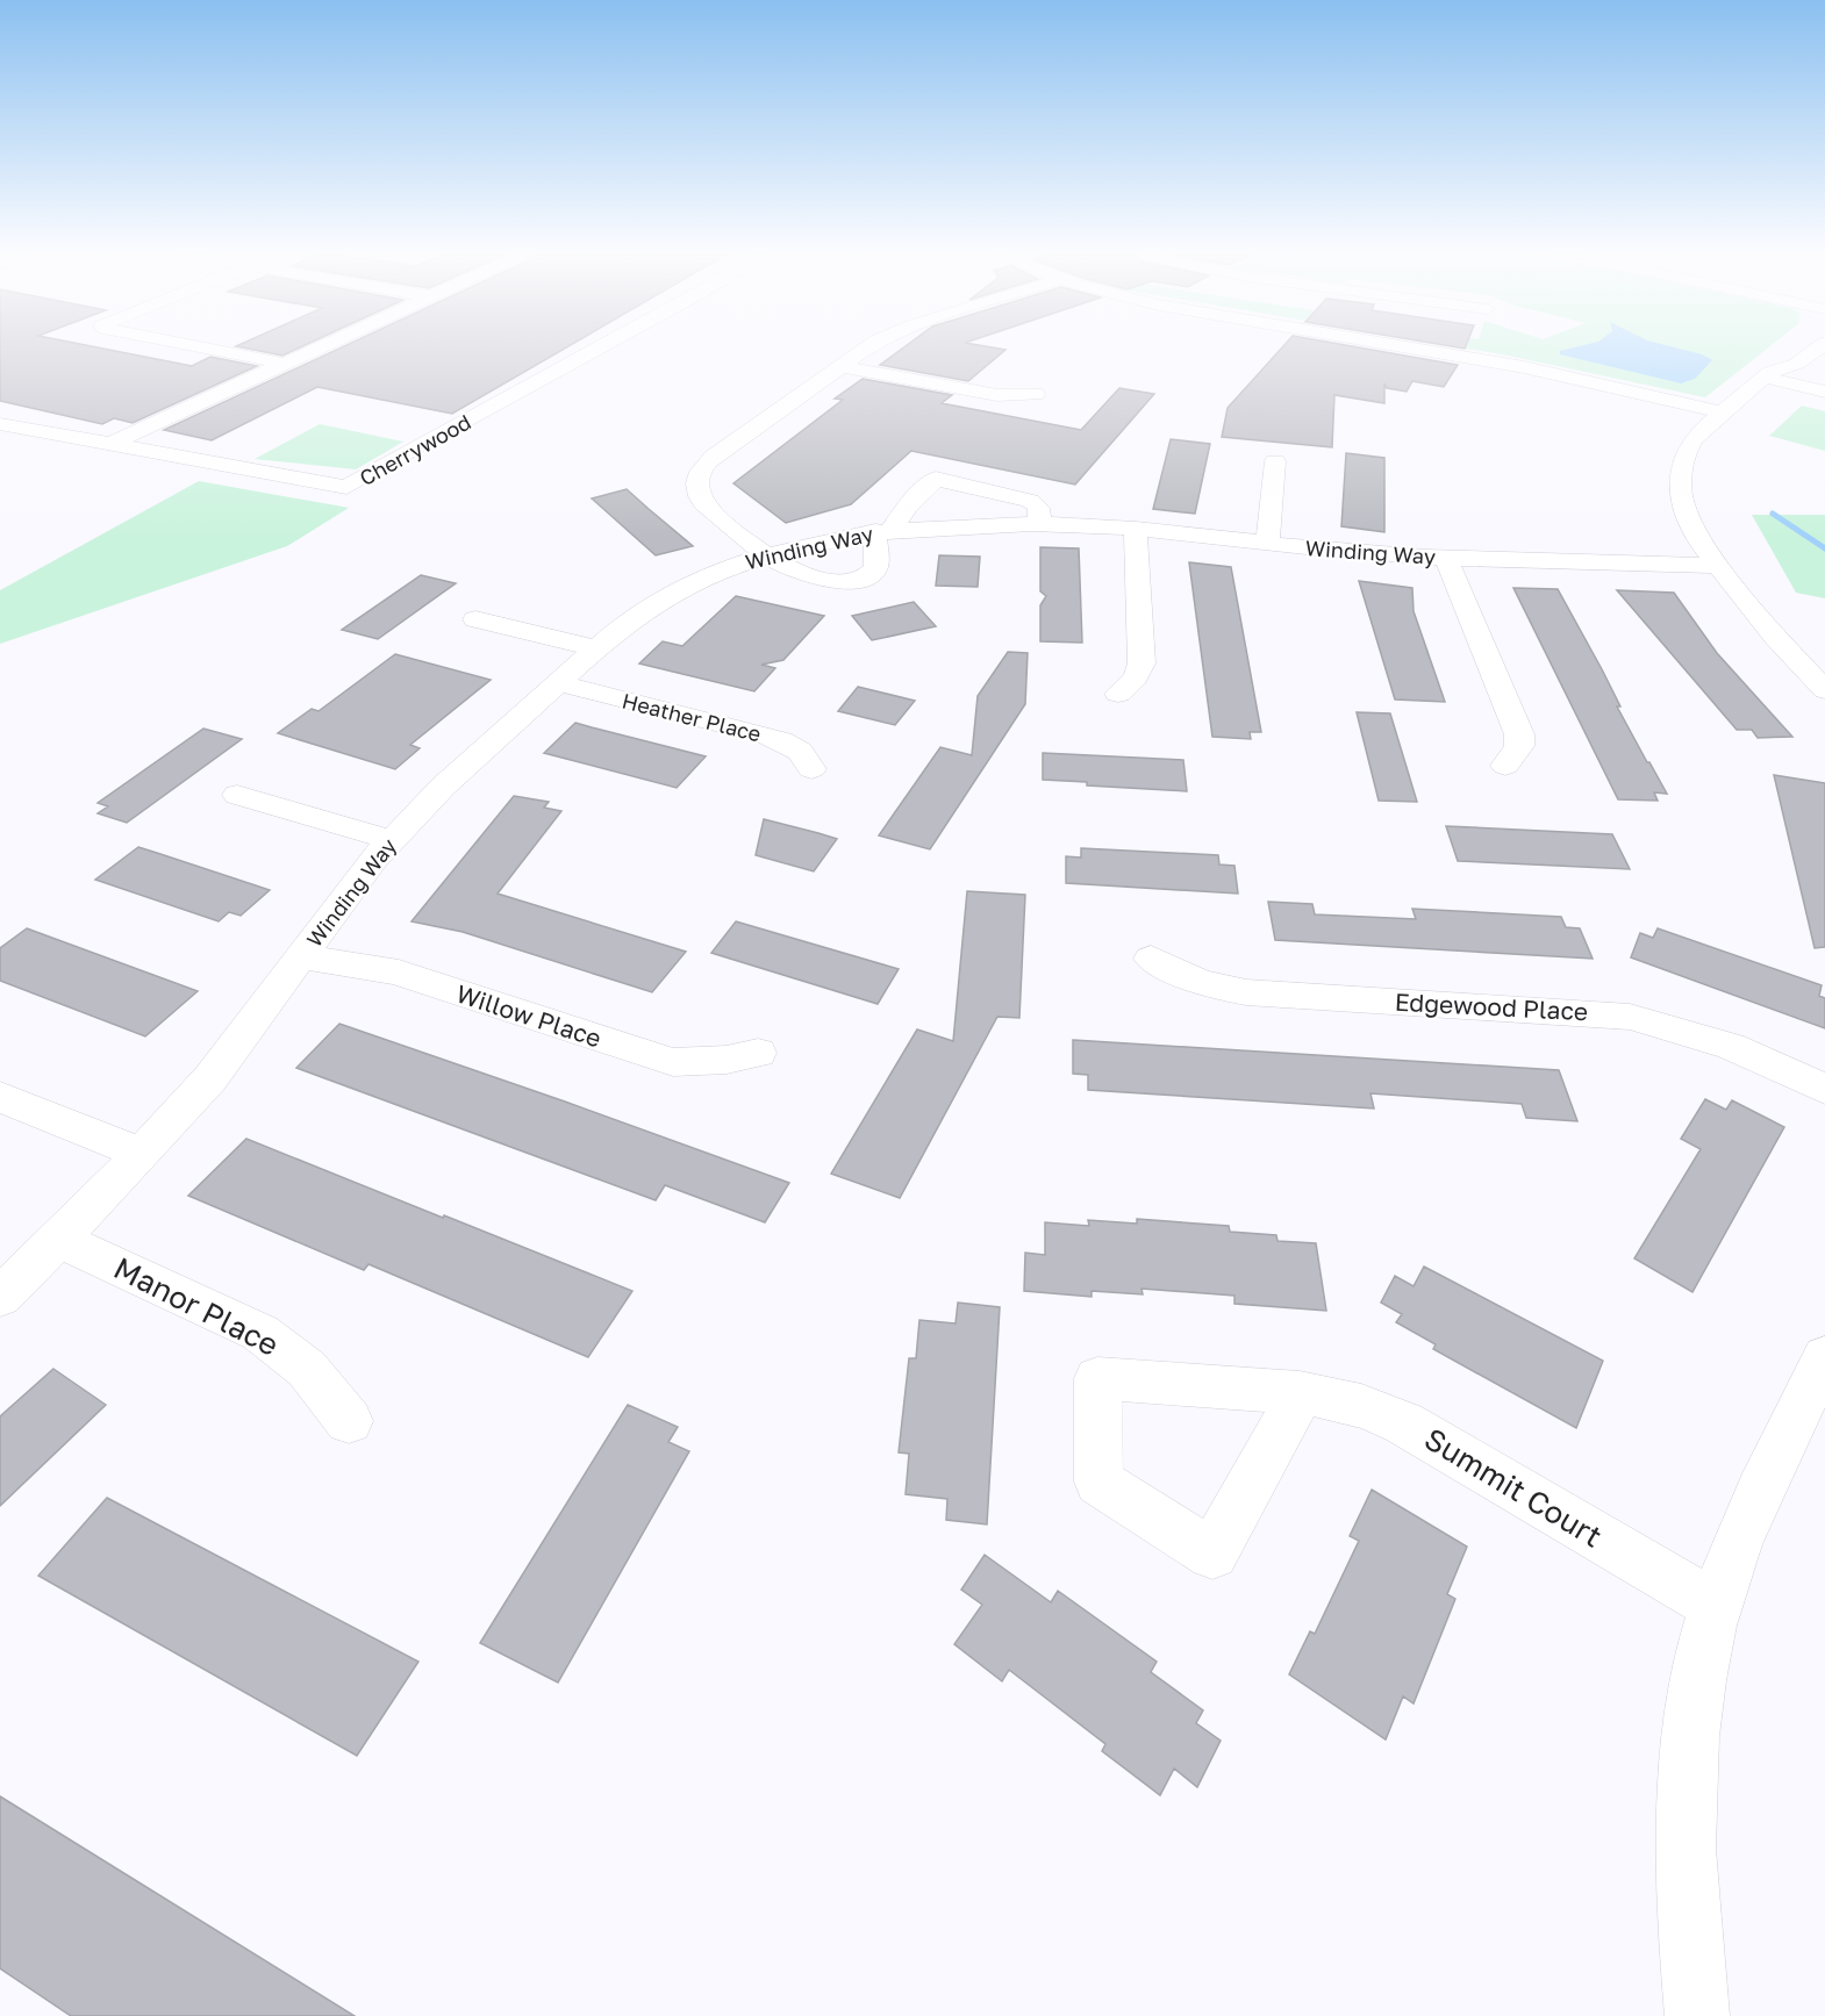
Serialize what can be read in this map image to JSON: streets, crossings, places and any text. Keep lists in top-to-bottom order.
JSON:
{
  "streets": {
    "street": [
      "Cherrywood",
      "Winding Way",
      "Heather Place",
      "Edgewood Place",
      "Willow Place",
      "Manor Place",
      "Summit Court"
    ]
  },
  "crossings": [
    ["Winding Way", "Heather Place"],
    ["Winding Way", "Willow Place"],
    ["Winding Way", "Manor Place"]
  ]
}
